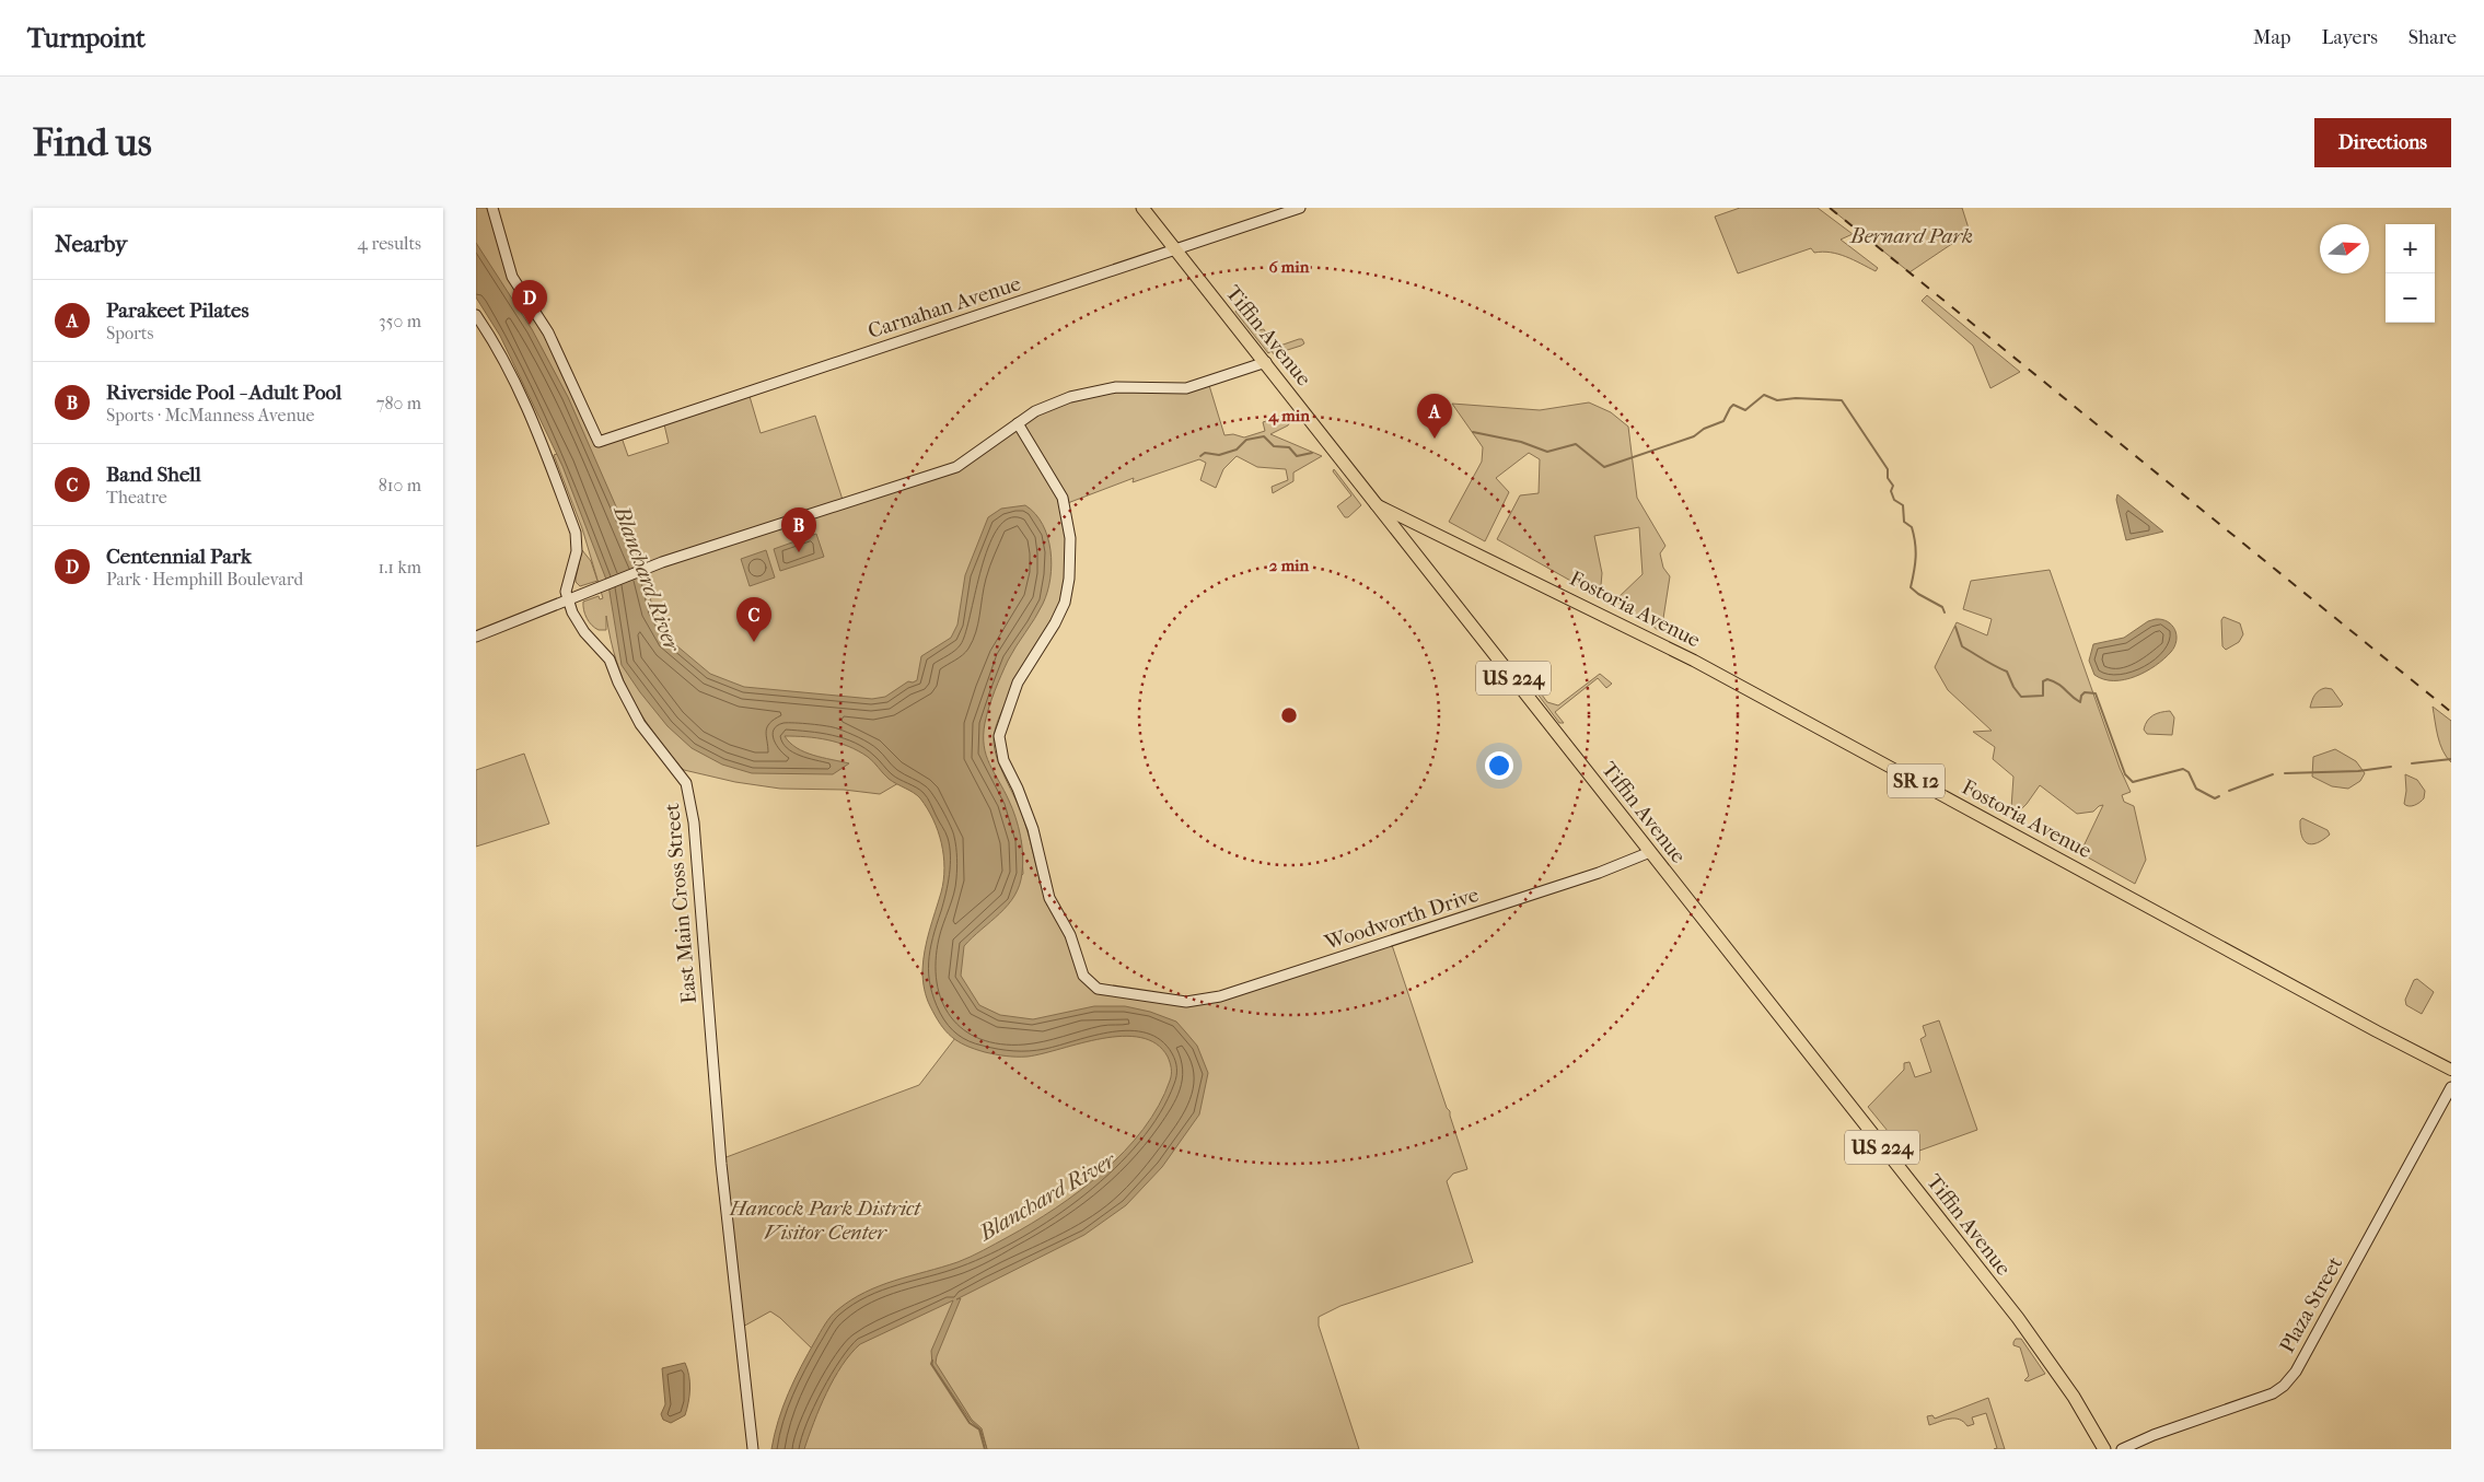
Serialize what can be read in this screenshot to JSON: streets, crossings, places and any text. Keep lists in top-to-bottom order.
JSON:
{
  "streets": {
    "highway": ["Tiffin Avenue", "US 224"],
    "main road": ["Fostoria Avenue", "SR 12"],
    "street": [
      "Carnahan Avenue",
      "East Main Cross Street",
      "Woodworth Drive",
      "Plaza Street"
    ]
  },
  "crossings": [
    ["Carnahan Avenue", "Tiffin Avenue"],
    ["Tiffin Avenue", "Fostoria Avenue"],
    ["Tiffin Avenue", "Woodworth Drive"]
  ],
  "water": ["Blanchard River"],
  "parks": ["Bernard Park", "Hancock Park District Visitor Center"],
  "north": "right",
  "page": {
    "header": "Turnpoint",
    "nav": ["Map", "Layers", "Share"],
    "buttons": "Directions",
    "title": "Find us",
    "heading": ["Nearby", "4 results"],
    "map_buttons": ["+", "−"],
    "list": [
      {
        "mark": "A",
        "name": "Parakeet Pilates",
        "note": "Sports",
        "value": "350 m"
      },
      {
        "mark": "B",
        "name": "Riverside Pool - Adult Pool",
        "note": "Sports · McManness Avenue",
        "value": "780 m"
      },
      {
        "mark": "C",
        "name": "Band Shell",
        "note": "Theatre",
        "value": "810 m"
      },
      {
        "mark": "D",
        "name": "Centennial Park",
        "note": "Park · Hemphill Boulevard",
        "value": "1.1 km"
      }
    ],
    "pins": [
      "D",
      "A",
      "B",
      "C"
    ]
  },
  "rings": ["6 min", "4 min", "2 min"]
}
